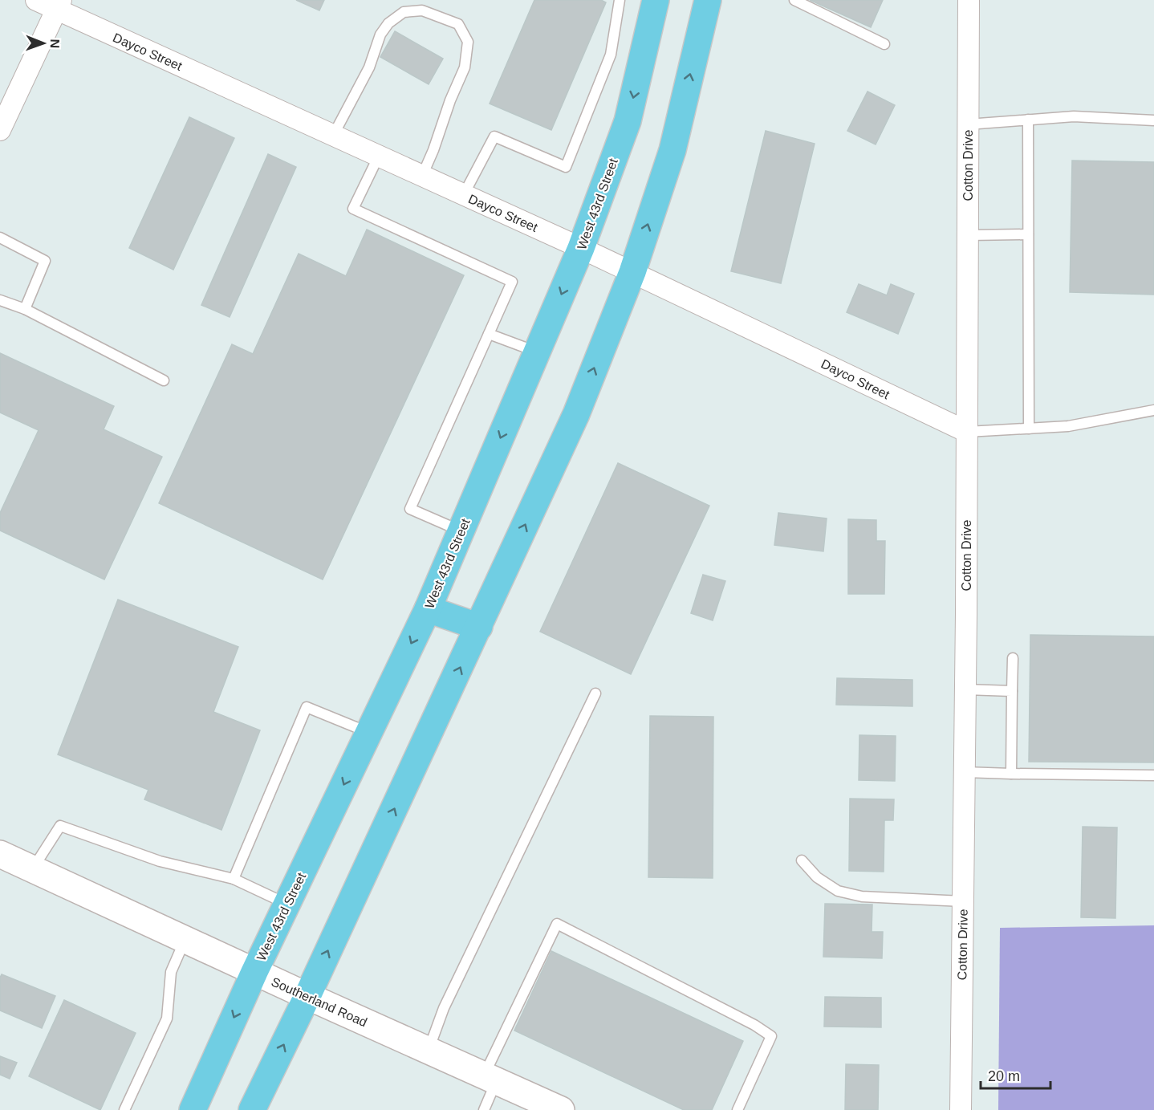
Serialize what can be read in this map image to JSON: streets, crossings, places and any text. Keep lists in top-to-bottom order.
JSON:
{
  "streets": {
    "main road": ["West 43rd Street"],
    "street": ["Dayco Street", "Cotton Drive", "Southerland Road"]
  },
  "crossings": [
    ["Dayco Street", "Cotton Drive"],
    ["Dayco Street", "West 43rd Street"],
    ["West 43rd Street", "Southerland Road"]
  ],
  "scale_bar": "20 m",
  "north": "right"
}
